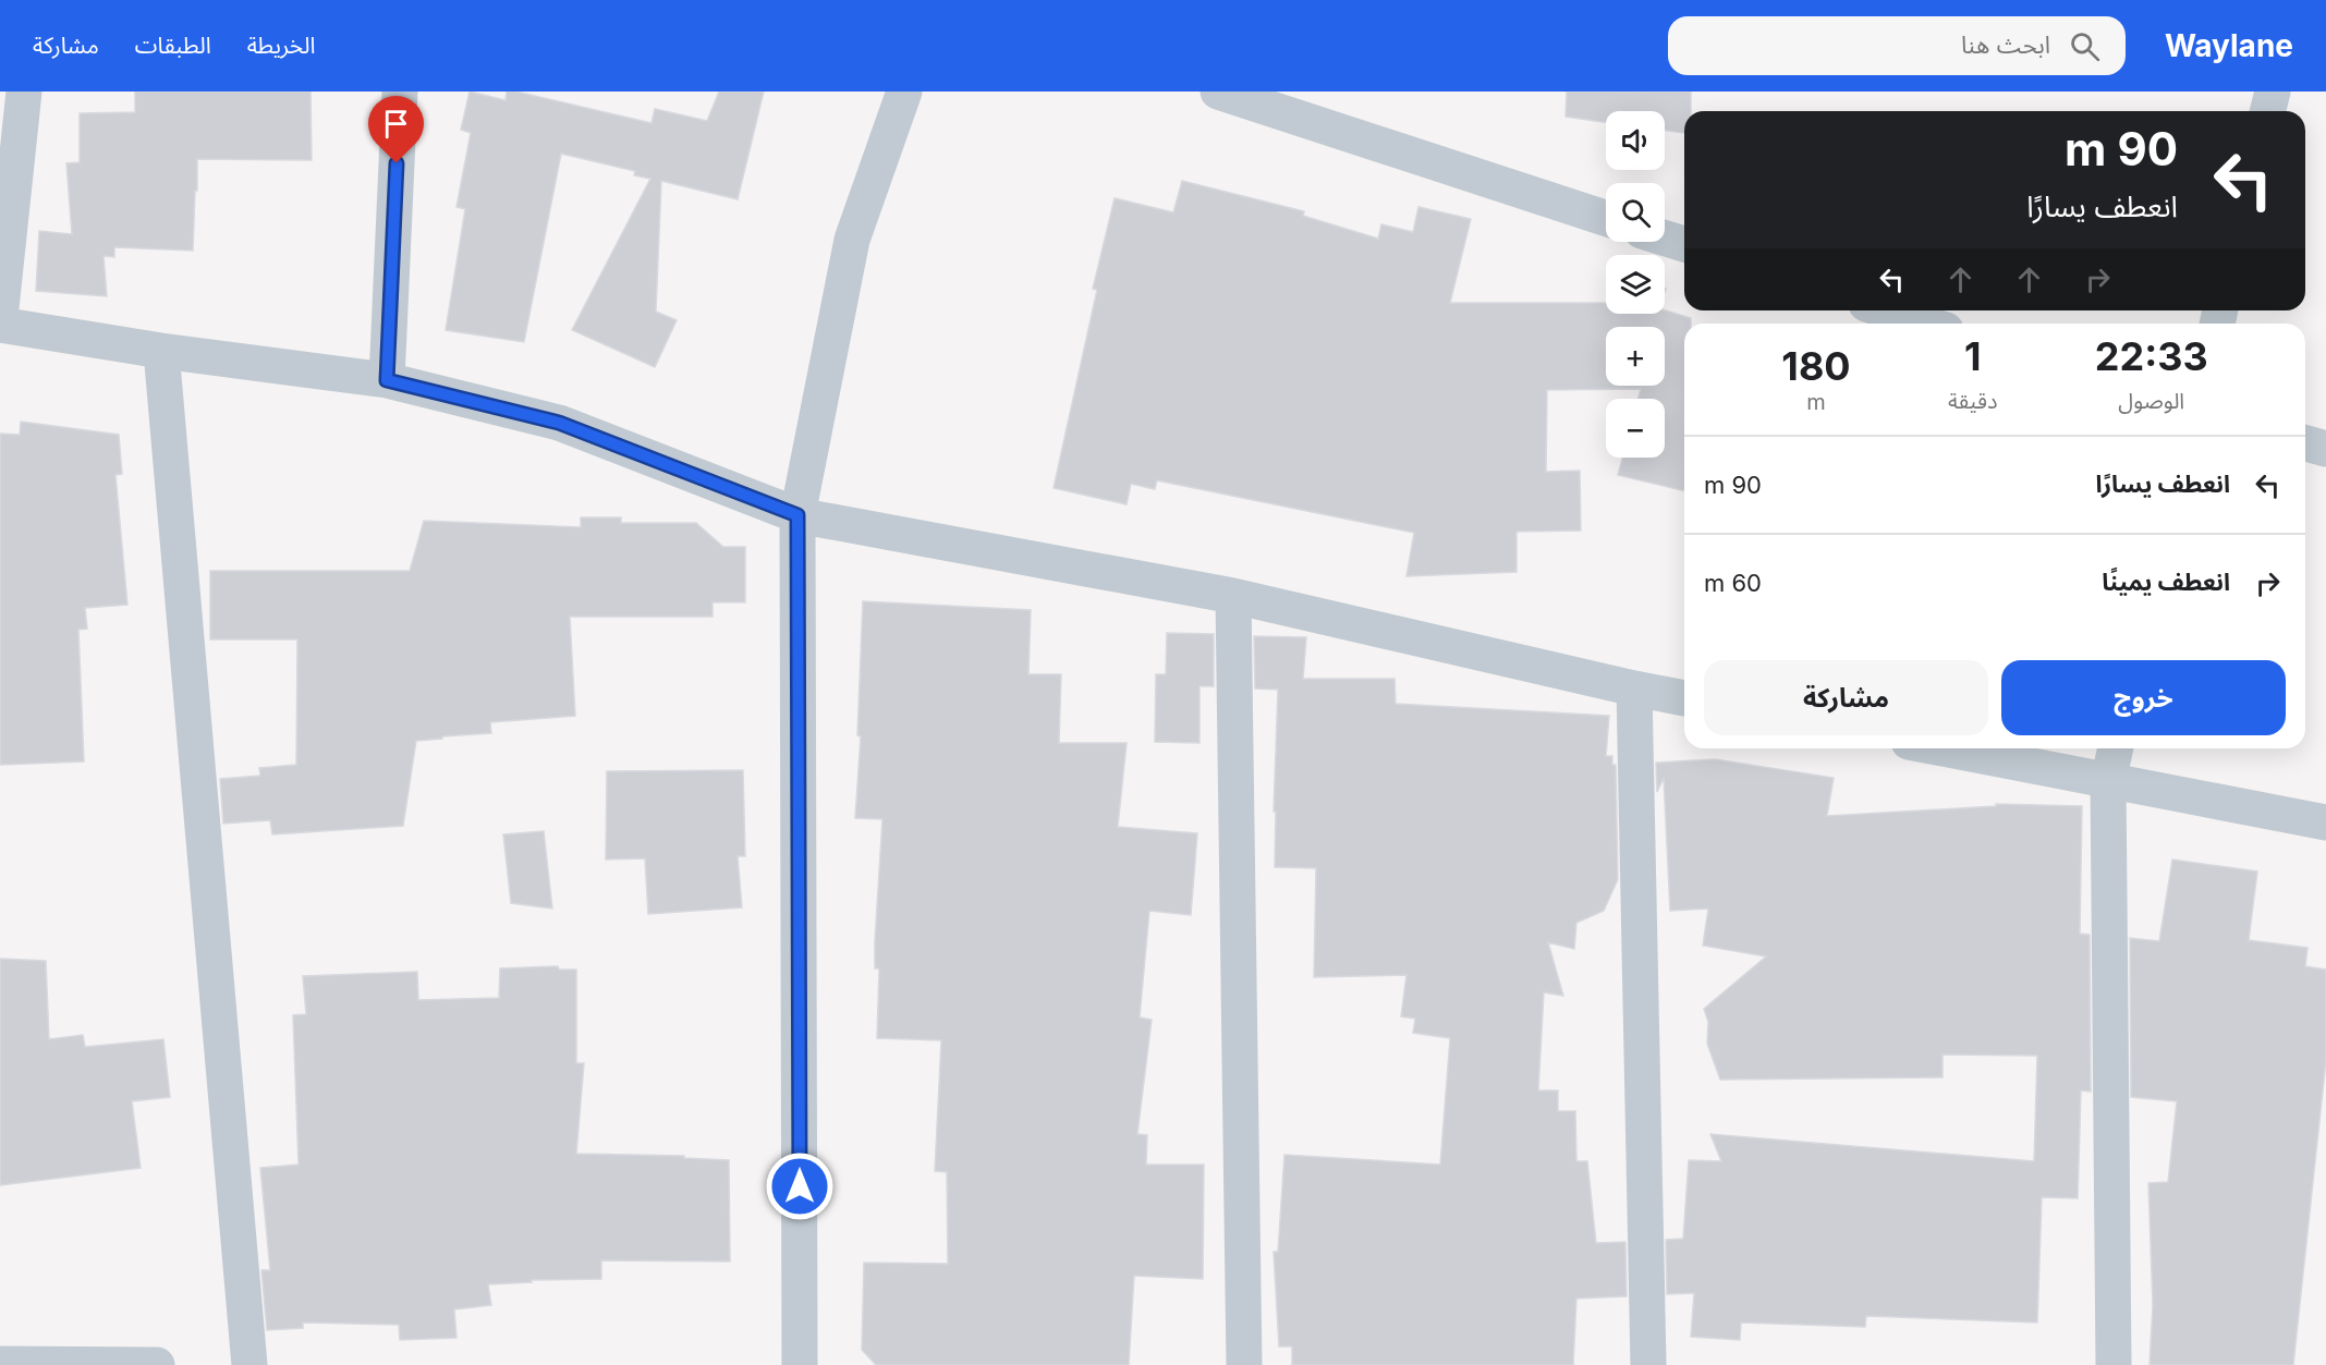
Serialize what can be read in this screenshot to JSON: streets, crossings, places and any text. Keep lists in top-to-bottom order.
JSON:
{
  "page": {
    "header": "Waylane",
    "search": "ابحث هنا",
    "nav": ["الخريطة", "الطبقات", "مشاركة"],
    "map_buttons": ["+", "−"],
    "turn": ["90 m", "انعطف يسارًا"],
    "eta": [
      "22:33",
      "الوصول",
      "1",
      "دقيقة",
      "180",
      "m"
    ],
    "list": [
      {
        "name": "انعطف يسارًا",
        "value": "90 m"
      },
      {
        "name": "انعطف يمينًا",
        "value": "60 m"
      }
    ],
    "buttons": ["خروج", "مشاركة"]
  }
}
